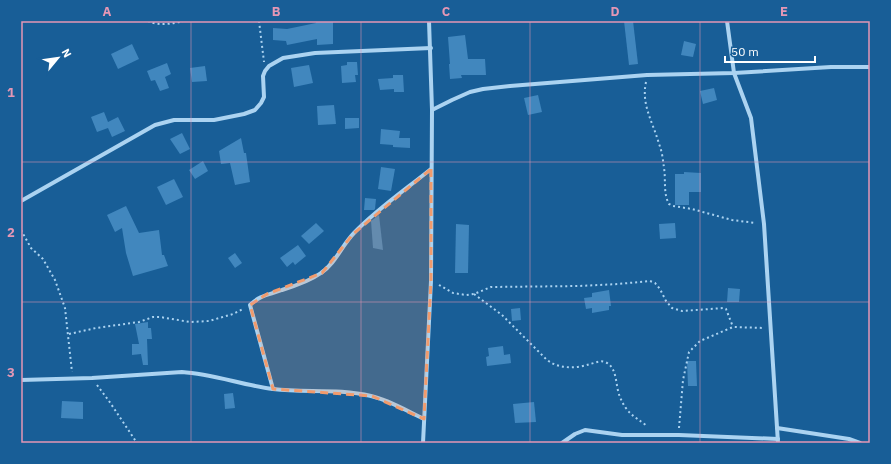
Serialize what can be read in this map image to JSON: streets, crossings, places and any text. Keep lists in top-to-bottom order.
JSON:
{
  "scale_bar": "50 m",
  "north": "top right",
  "grid": {
    "columns": [
      "A",
      "B",
      "C",
      "D",
      "E"
    ],
    "rows": ["1", "2", "3"]
  }
}
